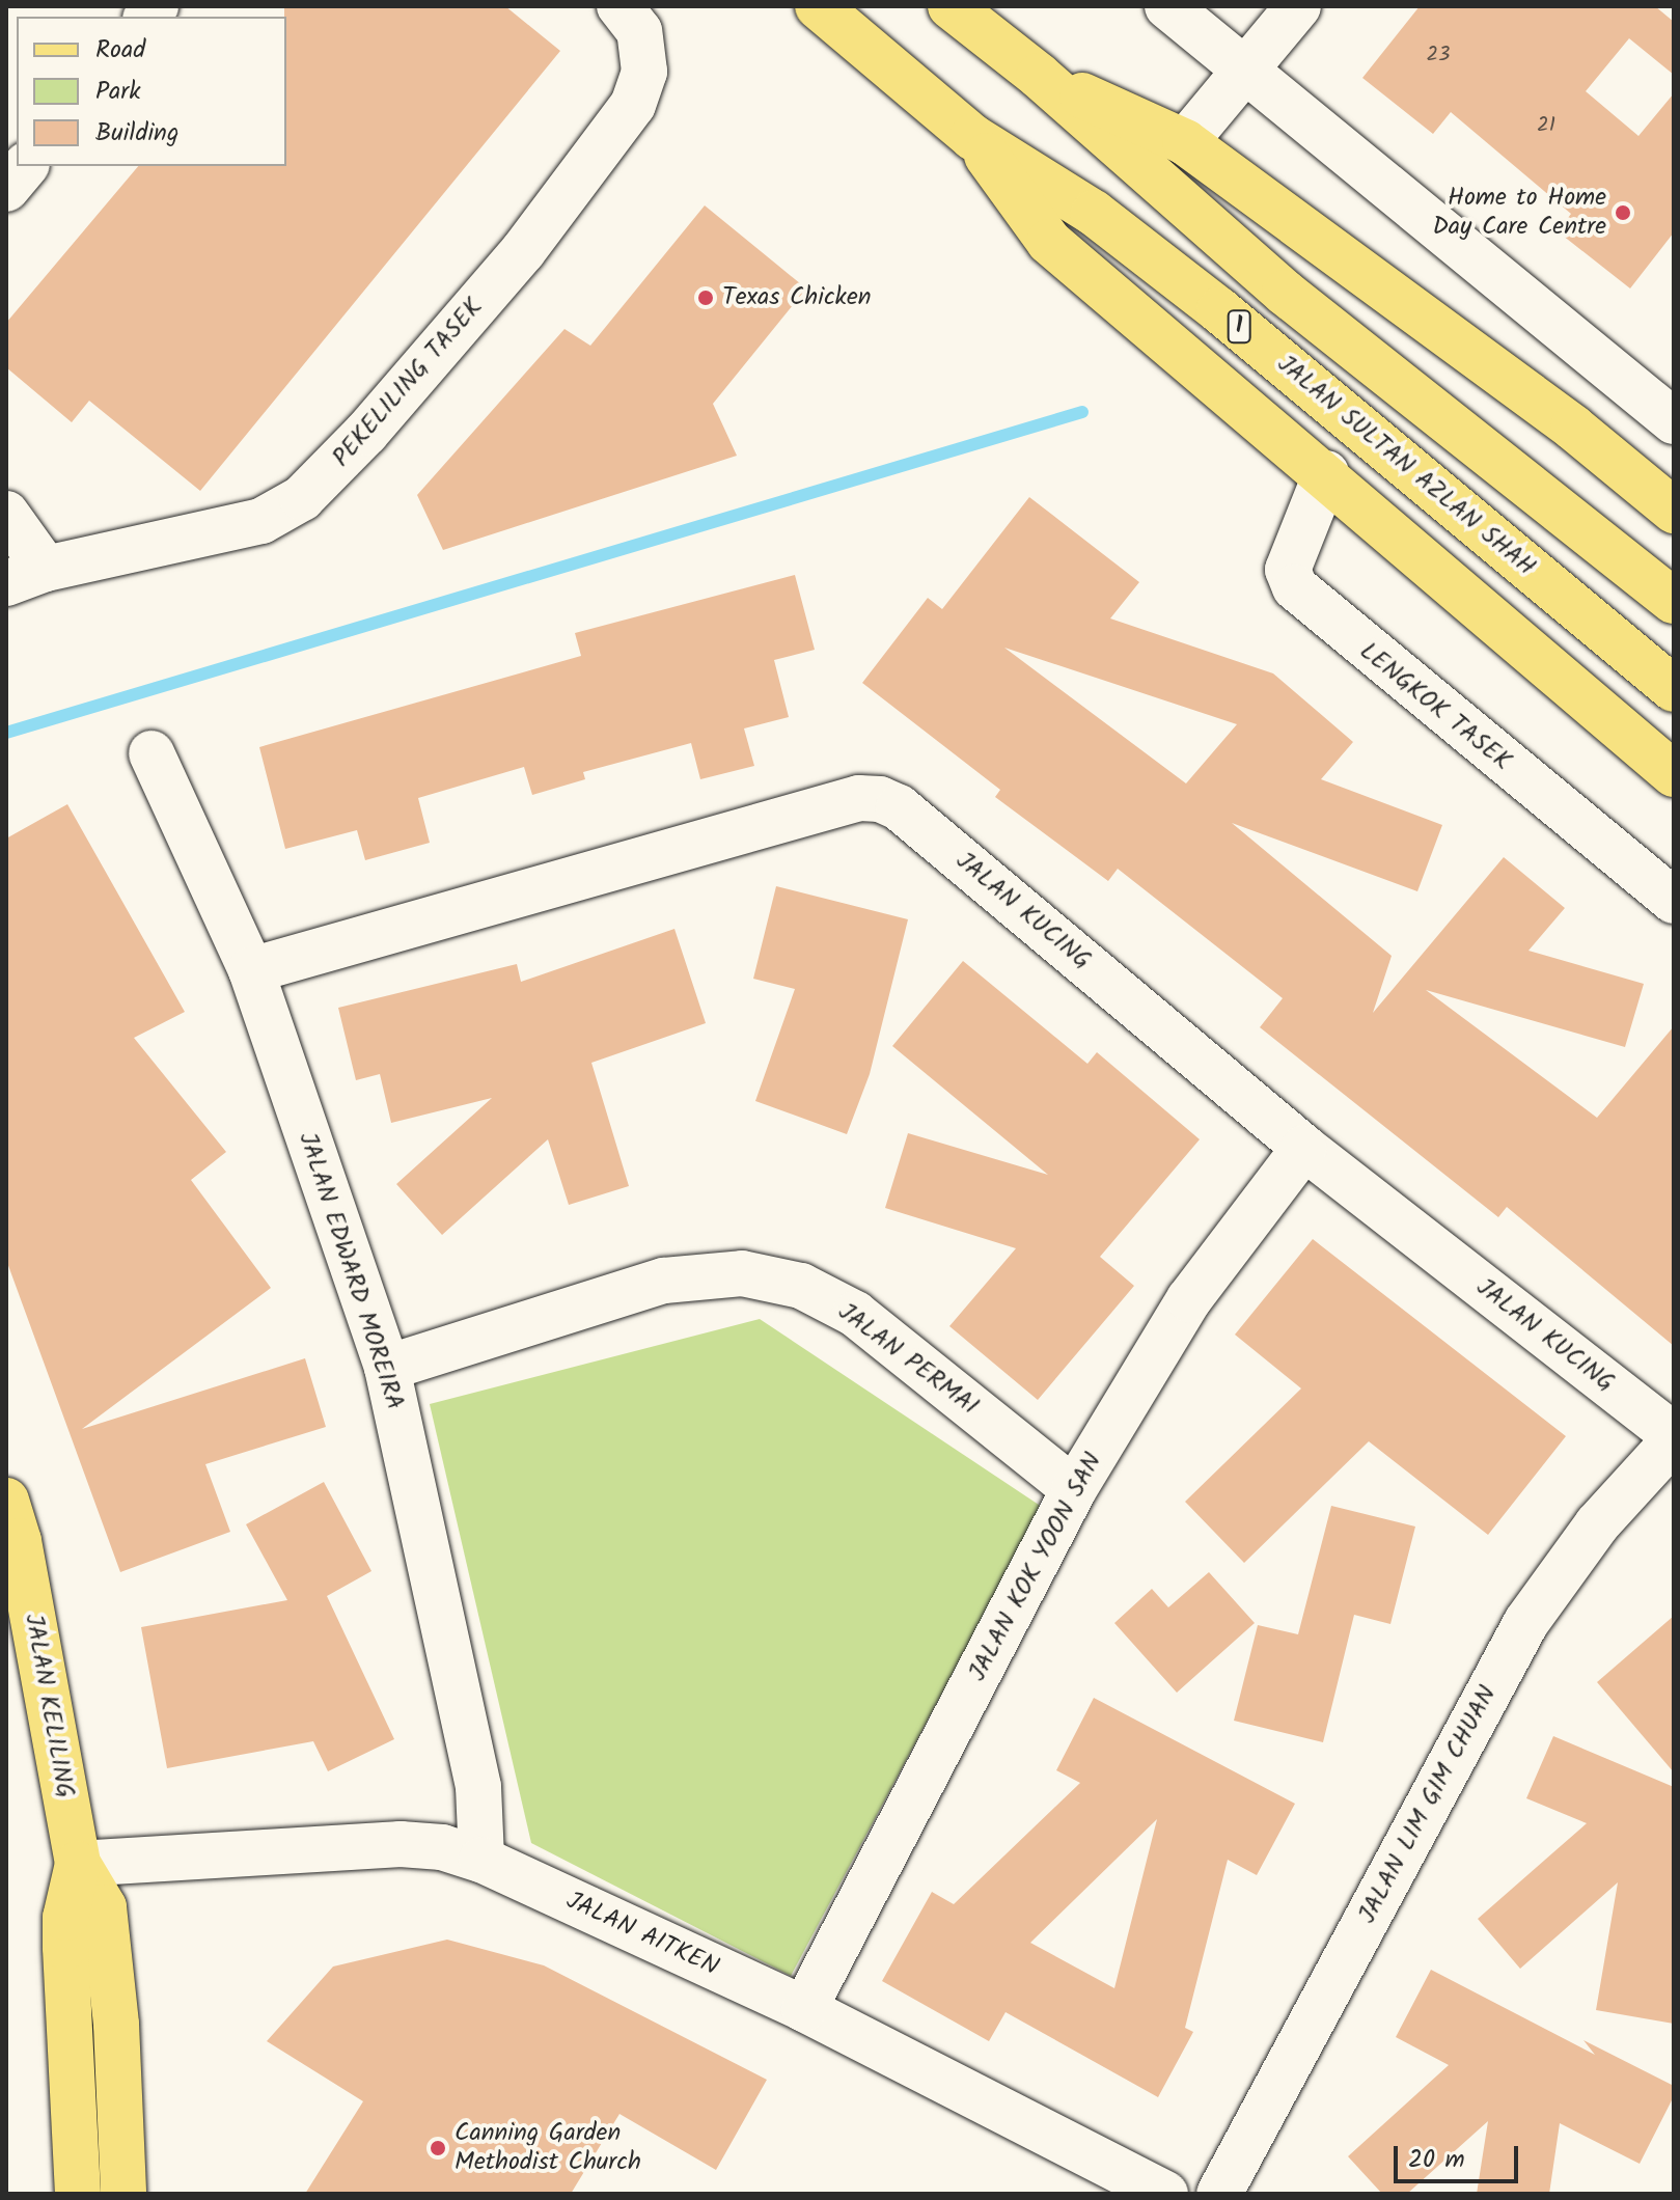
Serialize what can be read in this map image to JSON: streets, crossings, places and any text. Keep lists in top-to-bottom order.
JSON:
{
  "streets": {
    "main road": ["1", "JALAN SULTAN AZLAN SHAH", "JALAN KELILING"],
    "street": [
      "PEKELILING TASEK",
      "LENGKOK TASEK",
      "JALAN KUCING",
      "JALAN EDWARD MOREIRA",
      "JALAN PERMAI",
      "JALAN KOK YOON SAN",
      "JALAN LIM GIM CHUAN",
      "JALAN AITKEN"
    ]
  },
  "crossings": [
    ["JALAN KUCING", "JALAN EDWARD MOREIRA"],
    ["JALAN KUCING", "JALAN KOK YOON SAN"],
    ["JALAN KUCING", "JALAN LIM GIM CHUAN"],
    ["JALAN EDWARD MOREIRA", "JALAN PERMAI"],
    ["JALAN EDWARD MOREIRA", "JALAN AITKEN"],
    ["JALAN PERMAI", "JALAN KOK YOON SAN"],
    ["JALAN KOK YOON SAN", "JALAN AITKEN"],
    ["JALAN KELILING", "JALAN AITKEN"]
  ],
  "places": ["Home to Home Day Care Centre", "Texas Chicken", "Canning Garden Methodist Church"],
  "house_numbers": ["23", "21"],
  "legend": ["Road", "Park", "Building"],
  "scale_bar": "20 m"
}
